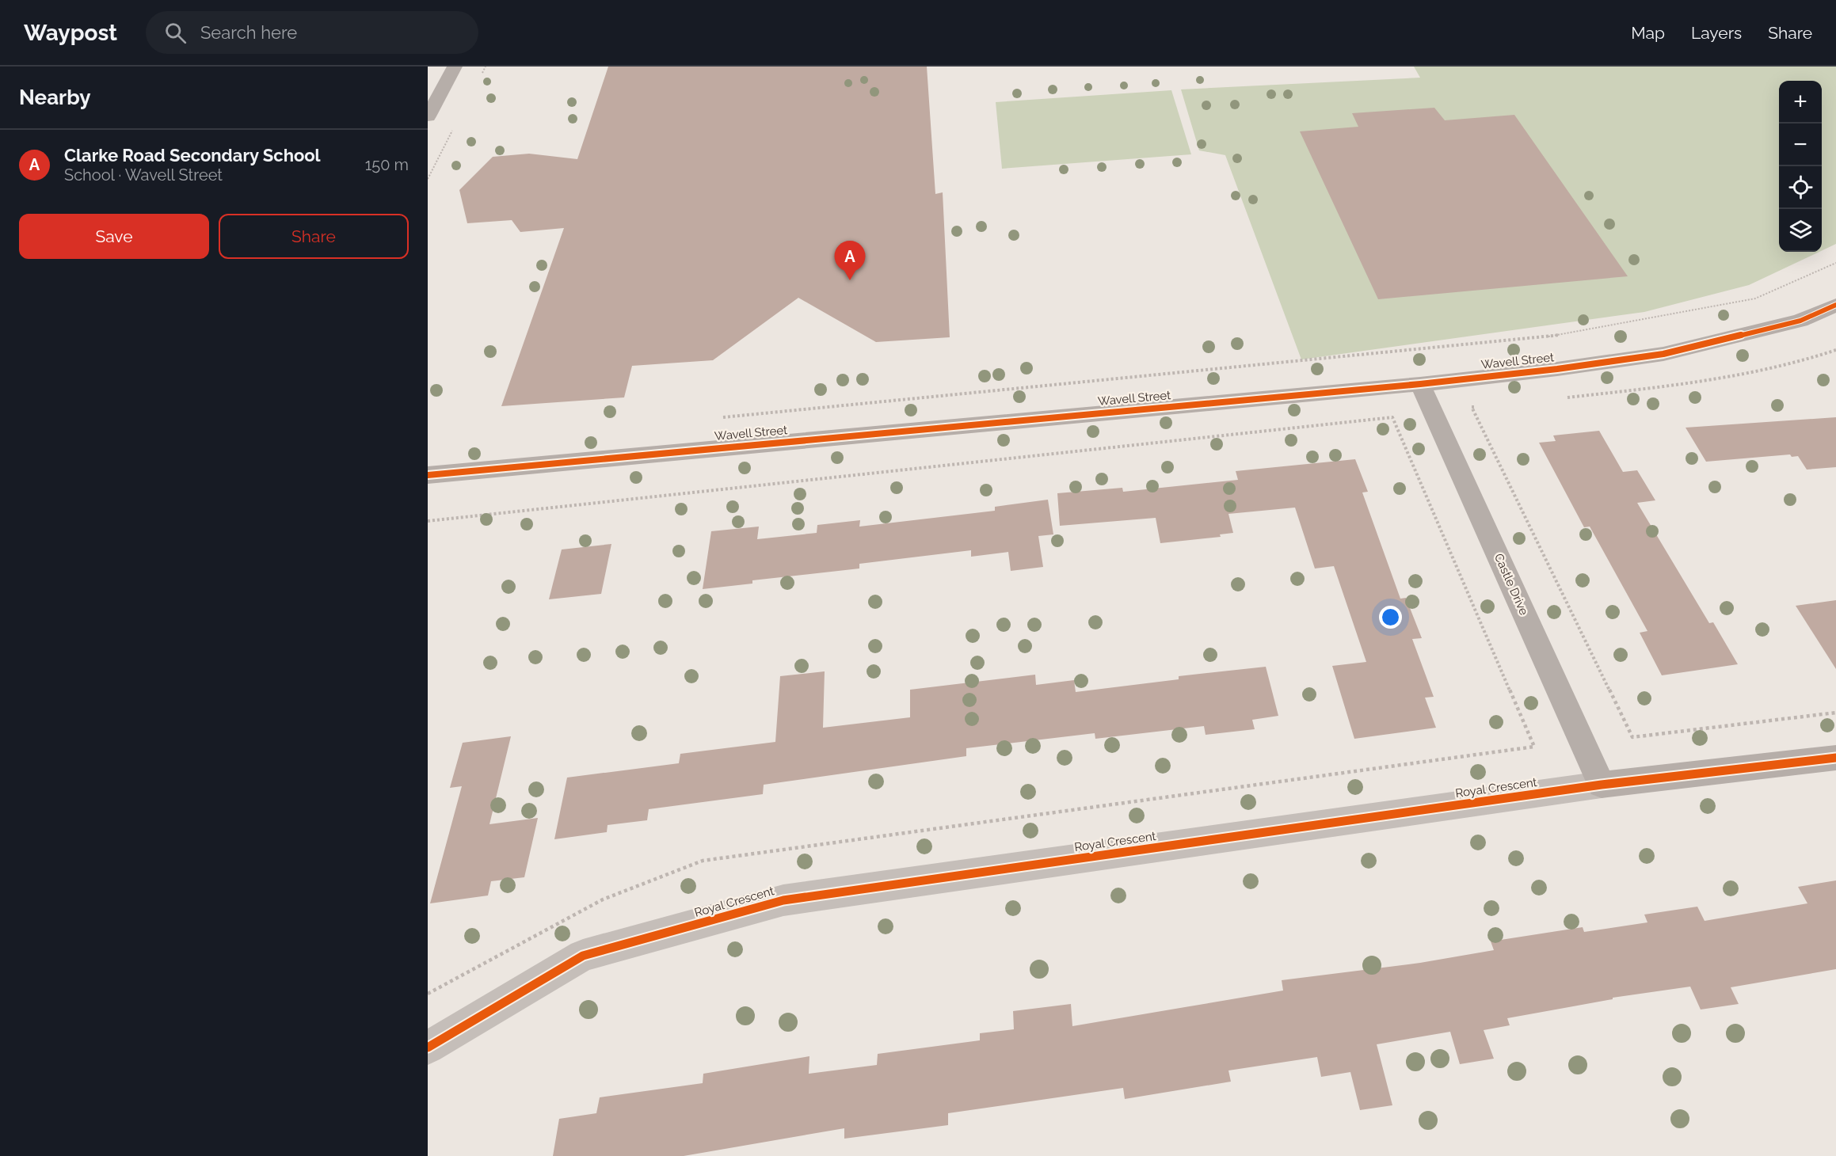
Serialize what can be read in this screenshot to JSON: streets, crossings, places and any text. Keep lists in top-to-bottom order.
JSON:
{
  "streets": {
    "street": ["Wavell Street", "Castle Drive", "Royal Crescent"]
  },
  "crossings": [
    ["Wavell Street", "Castle Drive"],
    ["Castle Drive", "Royal Crescent"]
  ],
  "page": {
    "header": "Waypost",
    "search": "Search here",
    "nav": ["Map", "Layers", "Share"],
    "heading": "Nearby",
    "map_buttons": ["+", "−"],
    "list": [
      {
        "mark": "A",
        "name": "Clarke Road Secondary School",
        "note": "School · Wavell Street",
        "value": "150 m"
      }
    ],
    "buttons": ["Save", "Share"],
    "pins": "A"
  }
}
